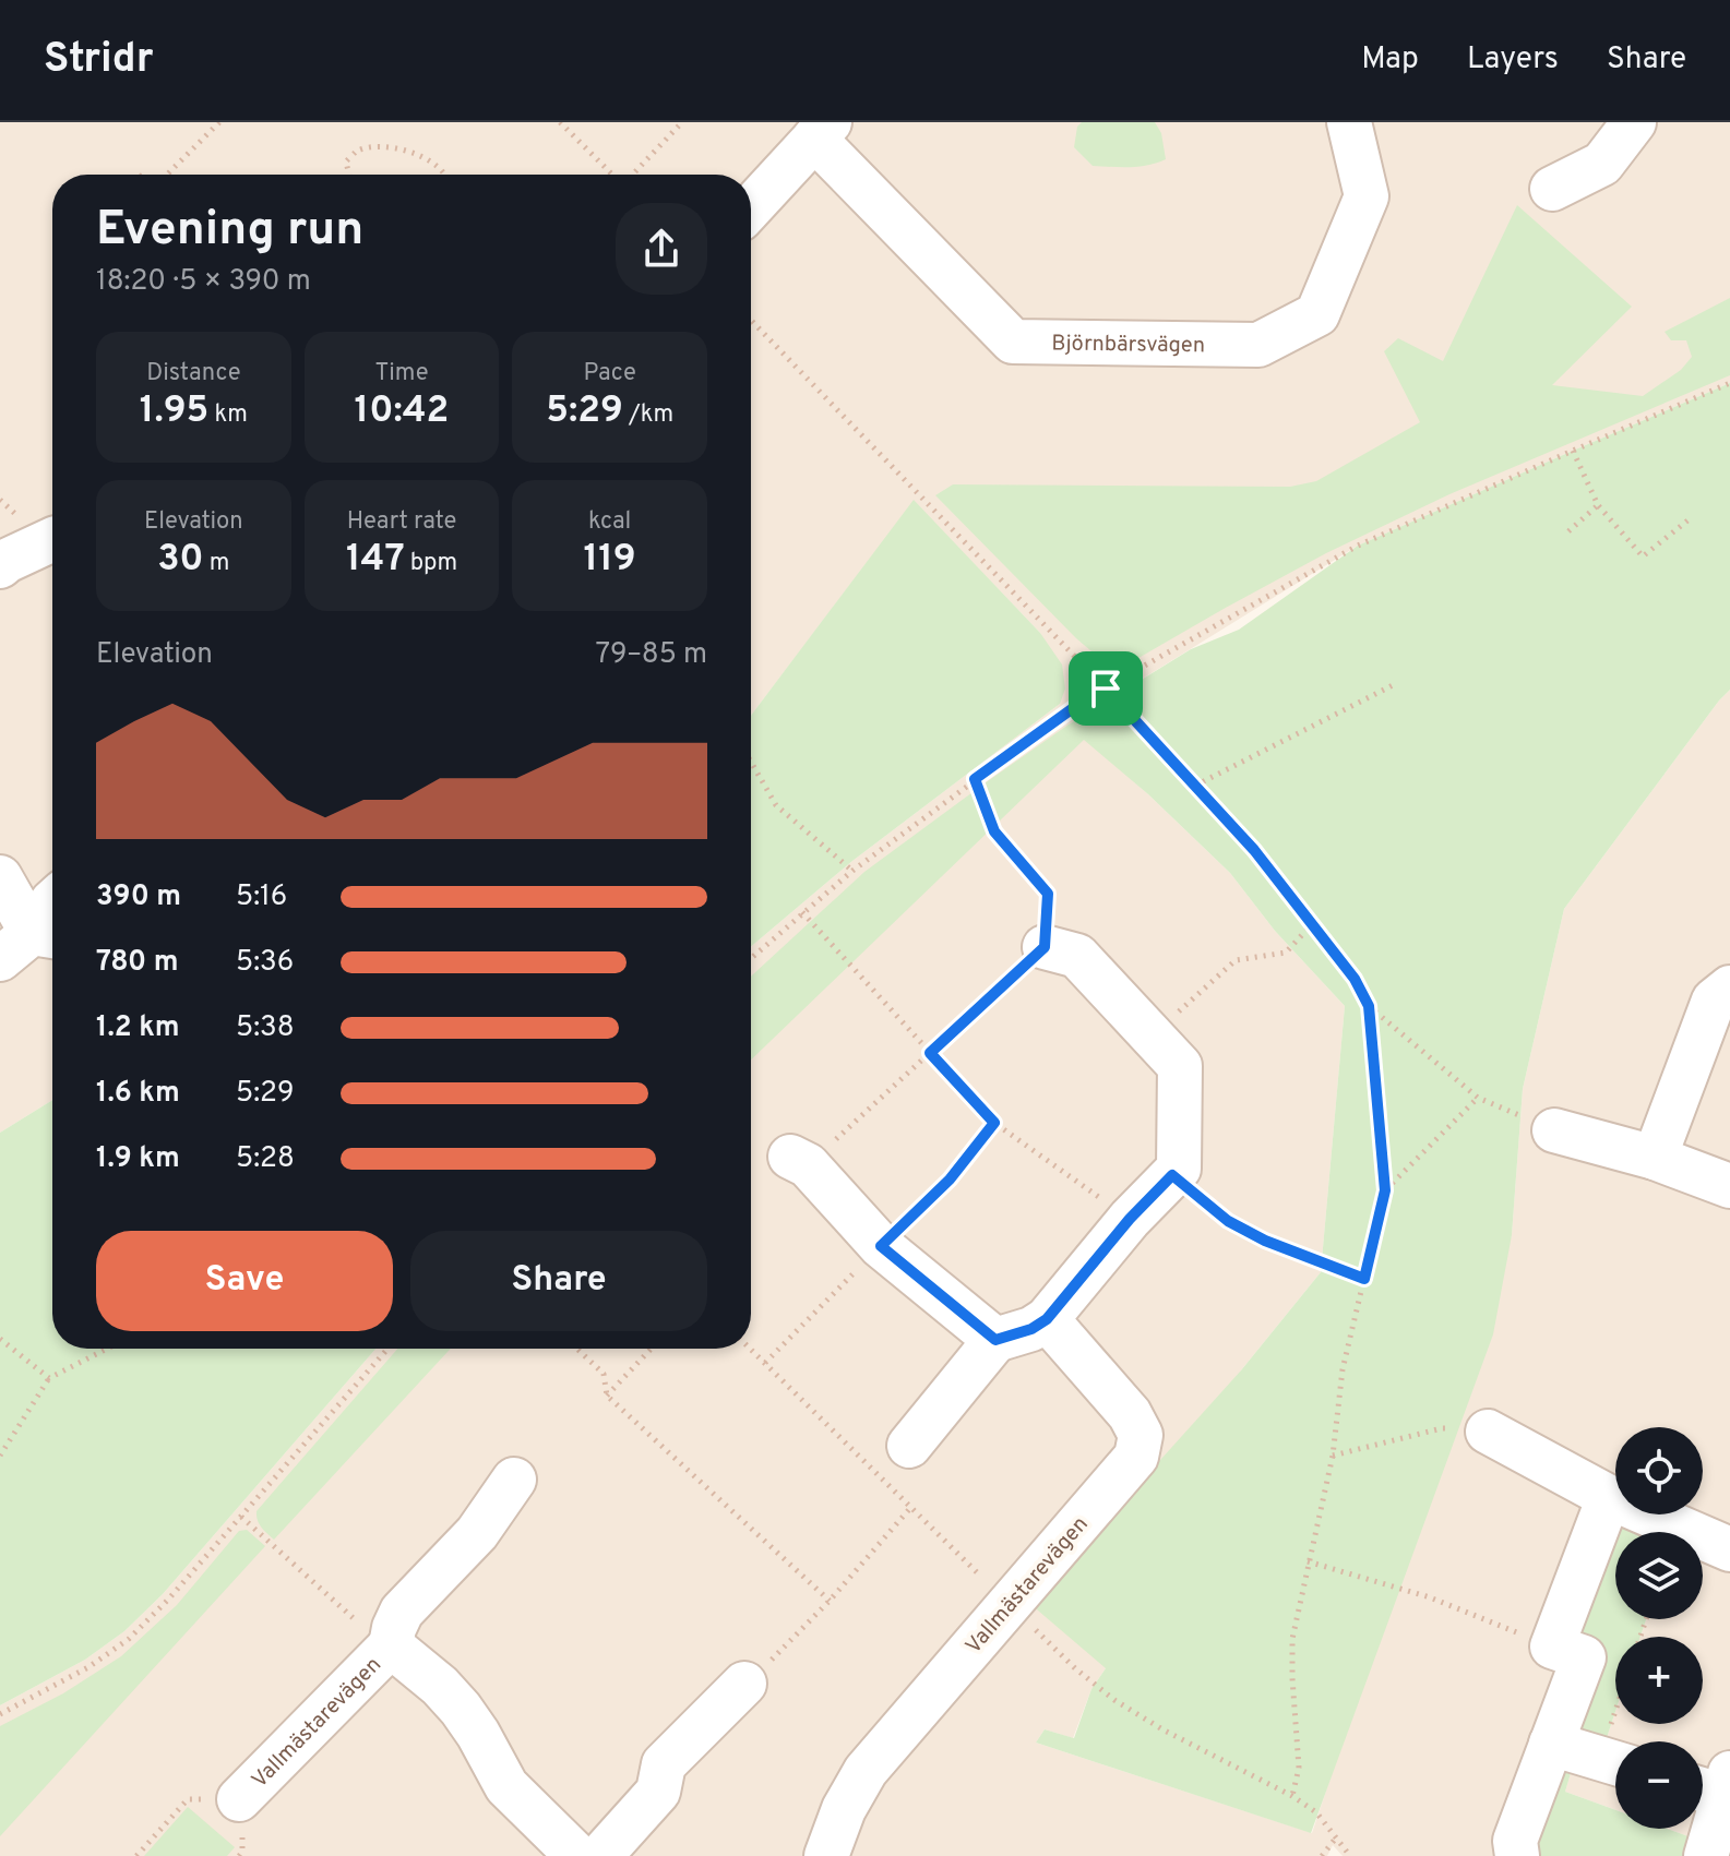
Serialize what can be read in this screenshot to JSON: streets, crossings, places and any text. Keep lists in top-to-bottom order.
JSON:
{
  "streets": {
    "street": ["Björnbärsvägen", "Vallmästarevägen"]
  },
  "page": {
    "header": "Stridr",
    "nav": ["Map", "Layers", "Share"],
    "heading": ["Evening run", "18:20 · 5 × 390 m"],
    "stats": [
      ["Distance", "1.95 km"],
      ["Time", "10:42"],
      ["Pace", "5:29 /km"],
      ["Elevation", "30 m"],
      ["Heart rate", "147 bpm"],
      ["kcal", "119"]
    ],
    "chart": ["Elevation", "79–85 m"],
    "list": [
      {
        "name": "390 m",
        "note": "5:16"
      },
      {
        "name": "780 m",
        "note": "5:36"
      },
      {
        "name": "1.2 km",
        "note": "5:38"
      },
      {
        "name": "1.6 km",
        "note": "5:29"
      },
      {
        "name": "1.9 km",
        "note": "5:28"
      }
    ],
    "buttons": ["Save", "Share"],
    "map_buttons": ["+", "−"]
  }
}
